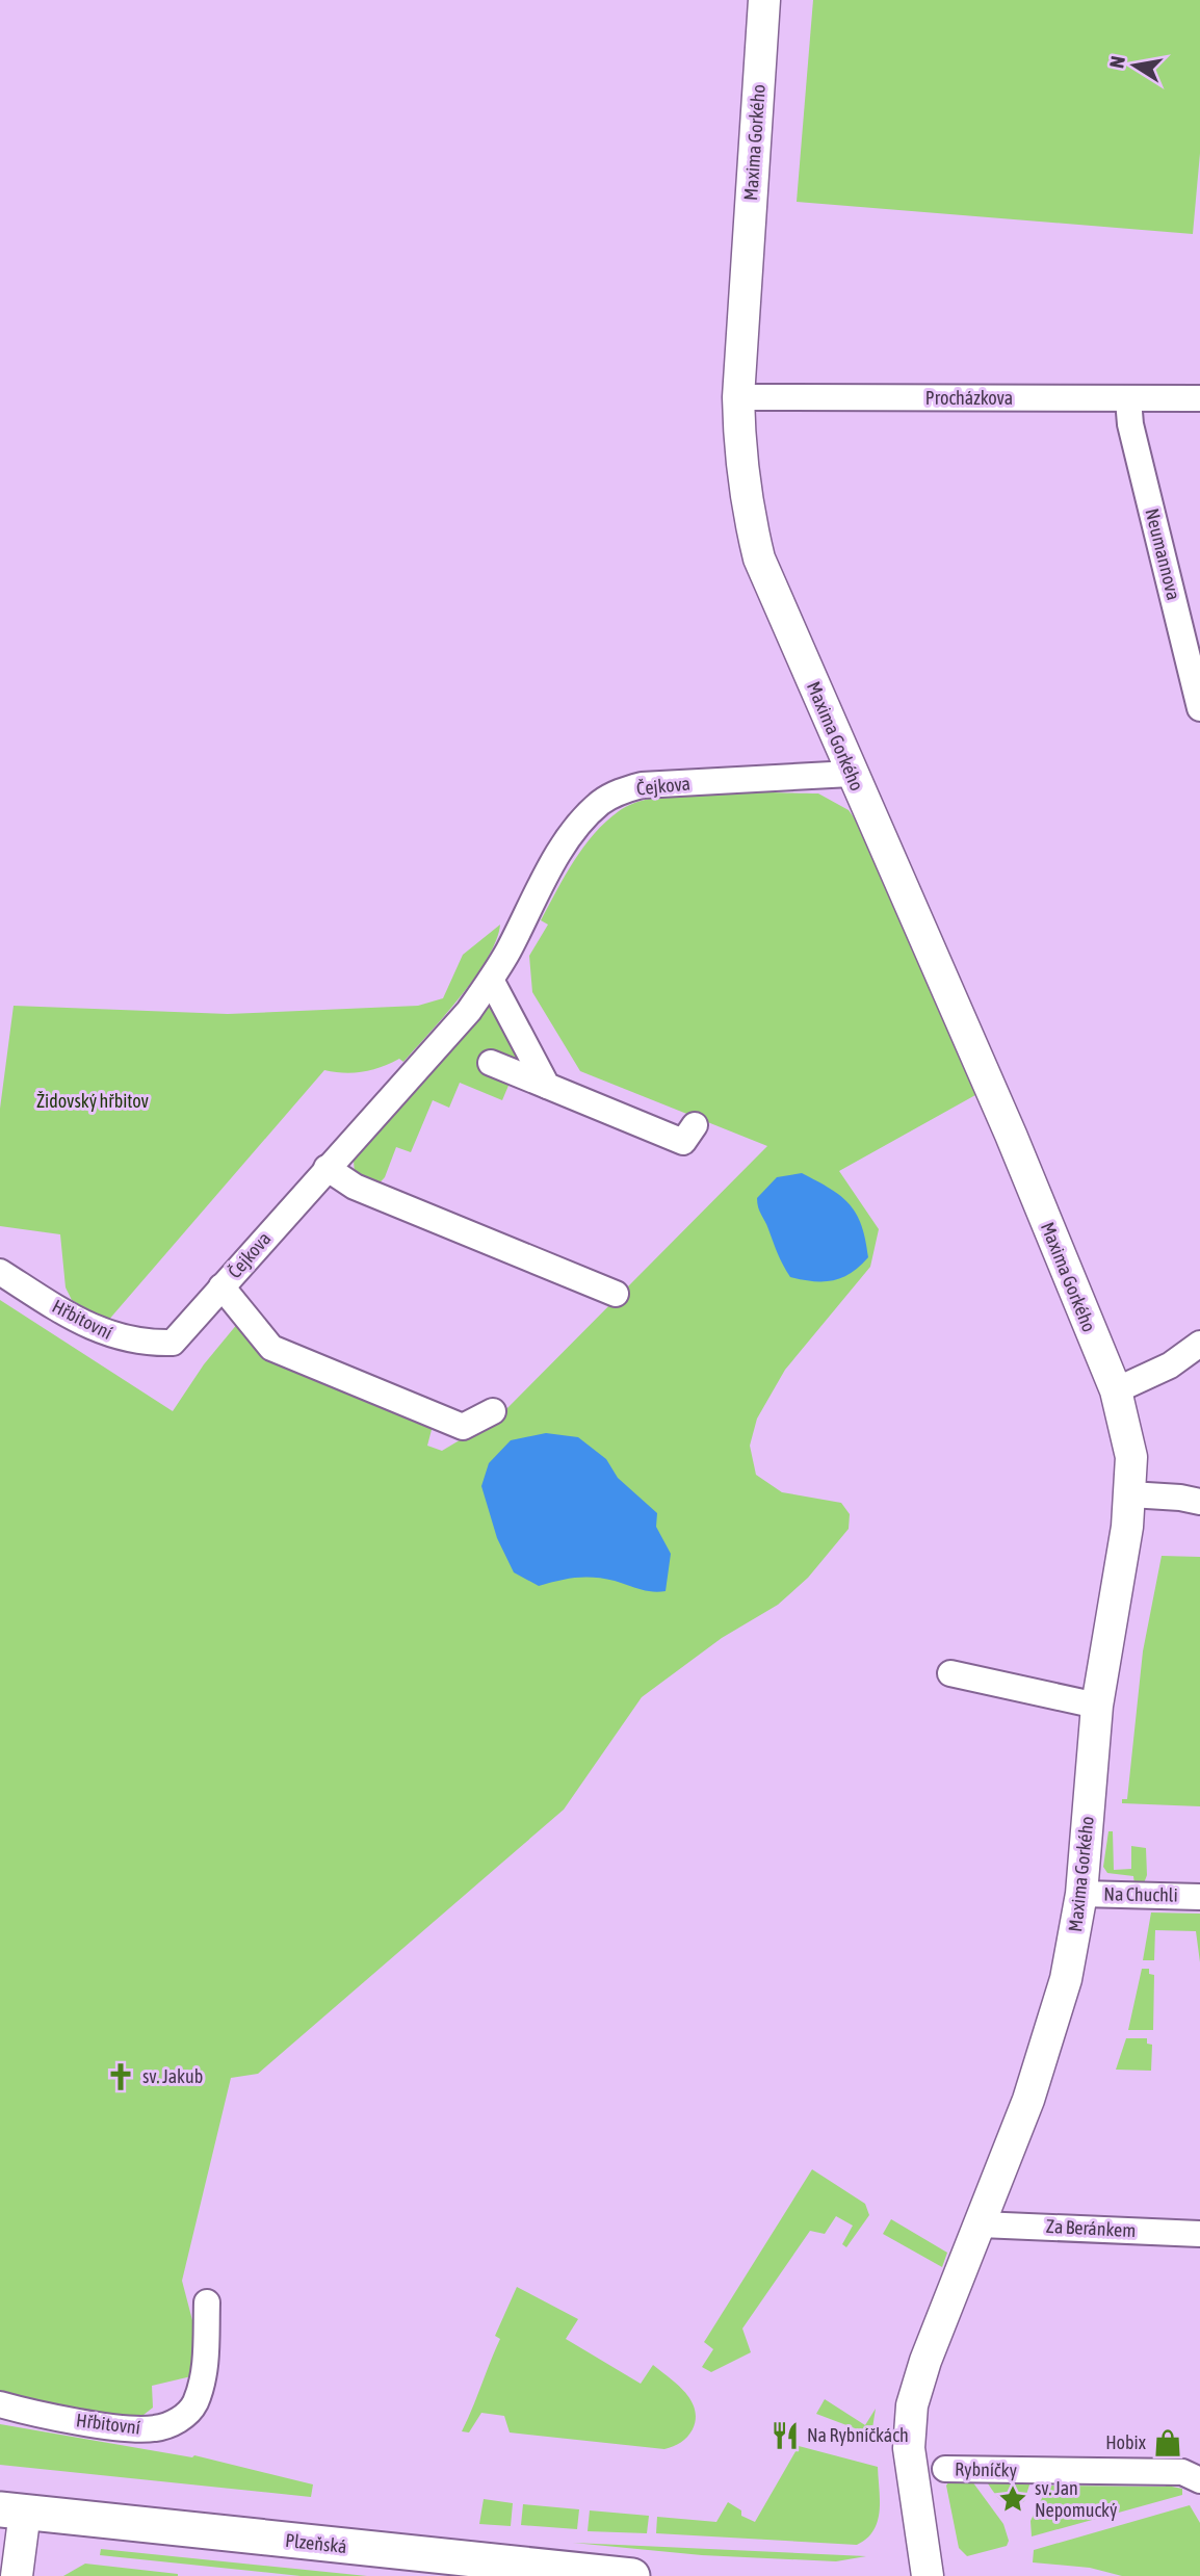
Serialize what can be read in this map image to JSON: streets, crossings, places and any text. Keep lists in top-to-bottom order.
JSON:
{
  "streets": {
    "main road": ["Plzeňská"],
    "street": [
      "Maxima Gorkého",
      "Procházkova",
      "Neumannova",
      "Čejkova",
      "Hřbitovní",
      "Na Chuchli",
      "Za Beránkem",
      "Rybníčky"
    ]
  },
  "crossings": [
    ["Maxima Gorkého", "Procházkova"],
    ["Maxima Gorkého", "Čejkova"],
    ["Maxima Gorkého", "Na Chuchli"],
    ["Maxima Gorkého", "Za Beránkem"],
    ["Procházkova", "Neumannova"],
    ["Čejkova", "Hřbitovní"]
  ],
  "parks": ["Židovský hřbitov"],
  "places": {
    "church": ["sv. Jakub"],
    "restaurant": ["Na Rybníčkách"],
    "shop": ["Hobix"],
    "place": ["sv. Jan Nepomucký"]
  },
  "north": "left"
}
